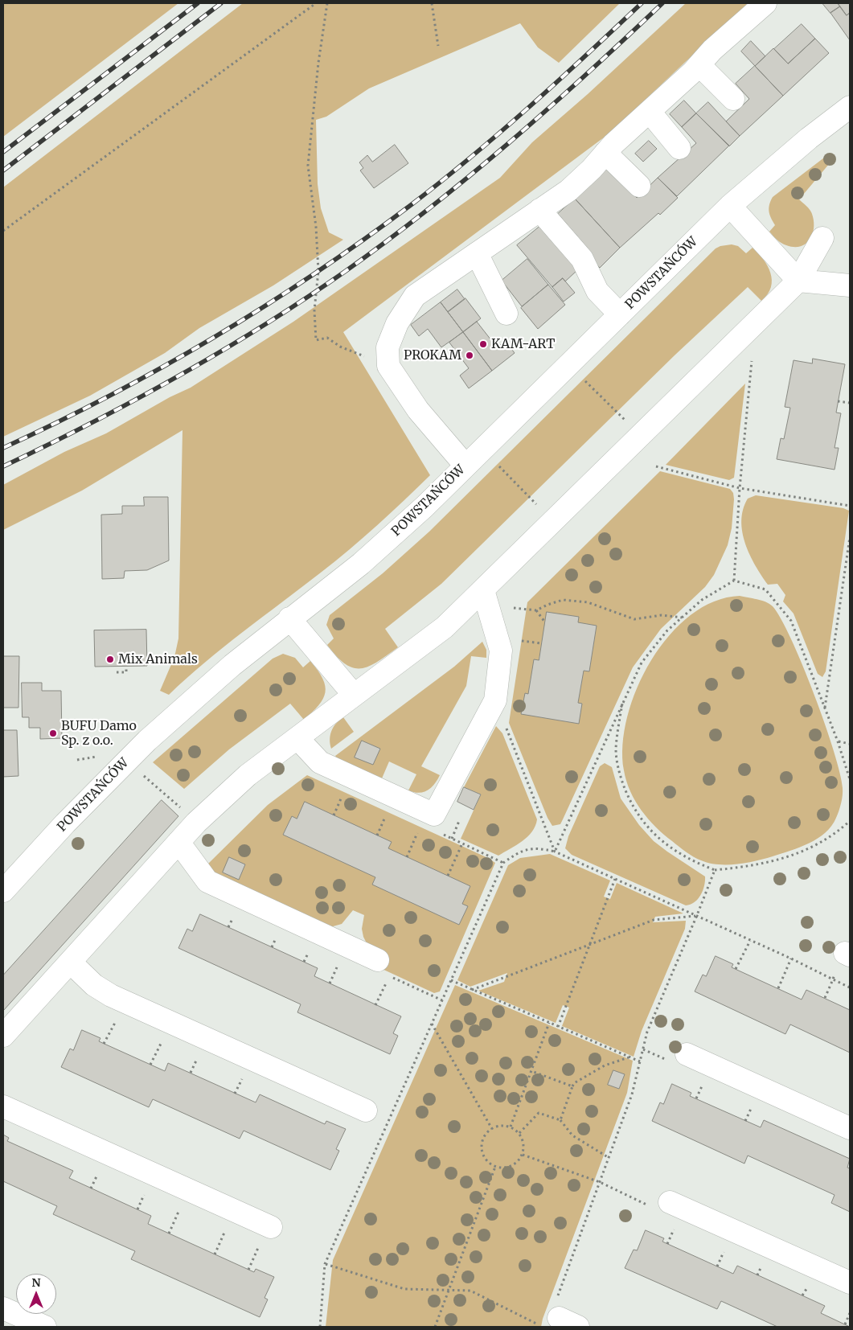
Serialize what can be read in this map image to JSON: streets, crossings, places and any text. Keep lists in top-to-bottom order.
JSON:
{
  "streets": {
    "street": ["POWSTAŃCÓW"]
  },
  "places": [
    "KAM-ART",
    "PROKAM",
    "Mix Animals",
    "BUFU Damo Sp. z o.o."
  ],
  "north": "top"
}
